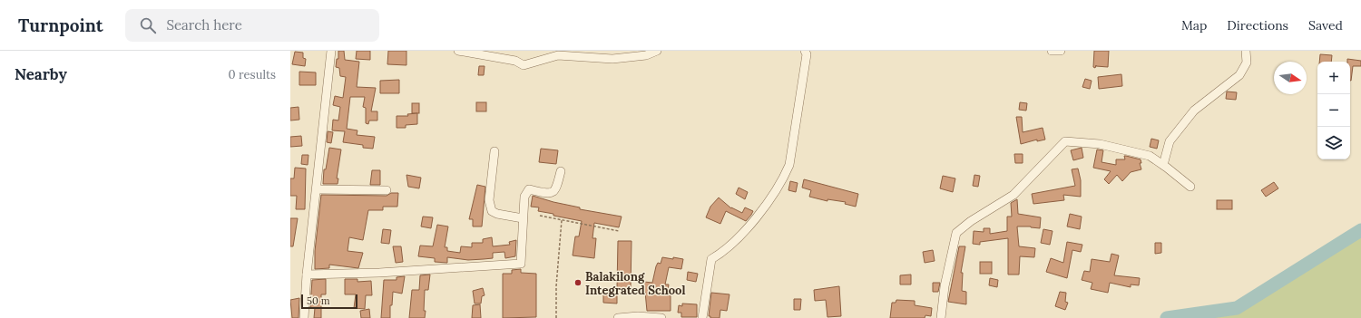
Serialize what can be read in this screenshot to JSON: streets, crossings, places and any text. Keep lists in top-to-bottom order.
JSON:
{
  "places": ["Balakilong Integrated School"],
  "scale_bar": "50 m",
  "north": "right",
  "page": {
    "header": "Turnpoint",
    "search": "Search here",
    "nav": ["Map", "Directions", "Saved"],
    "heading": ["Nearby", "0 results"],
    "map_buttons": ["+", "−"],
    "scale": "50 m"
  }
}
